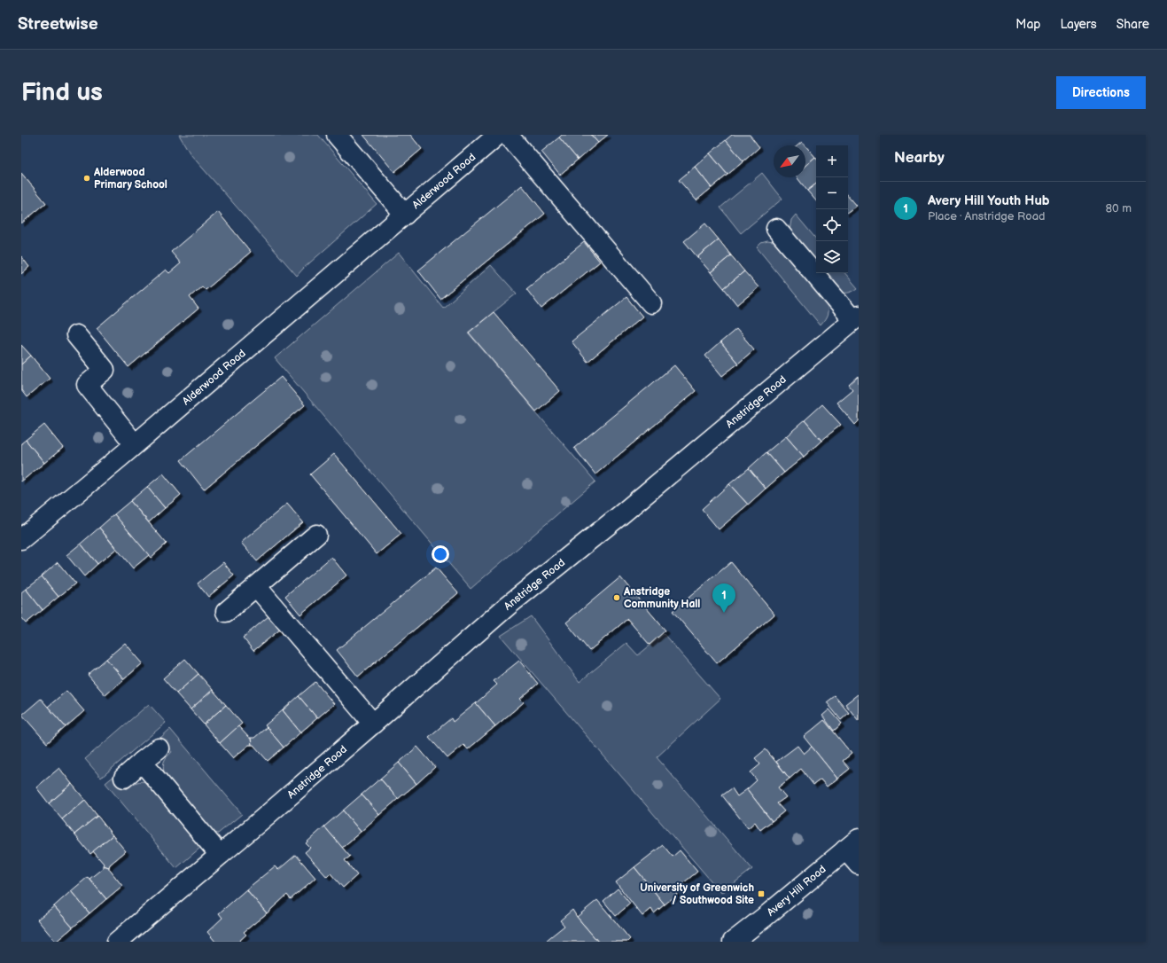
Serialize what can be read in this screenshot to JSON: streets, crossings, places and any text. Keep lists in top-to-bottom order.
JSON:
{
  "streets": {
    "street": ["Alderwood Road", "Anstridge Road", "Avery Hill Road"]
  },
  "places": {
    "other": ["Alderwood Primary School", "Anstridge Community Hall"],
    "transit": ["University of Greenwich / Southwood Site"]
  },
  "north": "bottom left",
  "page": {
    "header": "Streetwise",
    "nav": ["Map", "Layers", "Share"],
    "buttons": "Directions",
    "title": "Find us",
    "heading": "Nearby",
    "map_buttons": ["+", "−"],
    "list": [
      {
        "mark": "1",
        "name": "Avery Hill Youth Hub",
        "note": "Place · Anstridge Road",
        "value": "80 m"
      }
    ],
    "pins": "1"
  }
}
